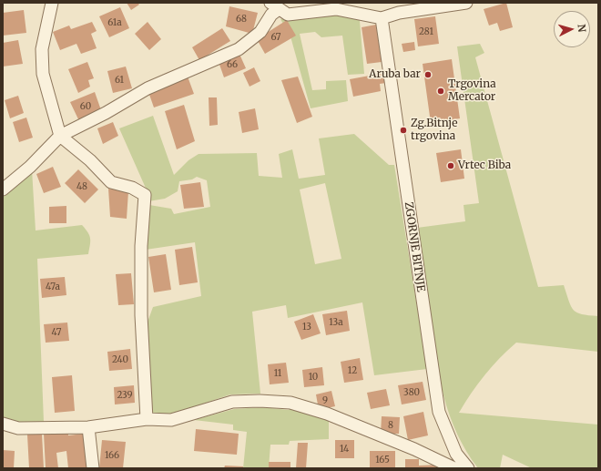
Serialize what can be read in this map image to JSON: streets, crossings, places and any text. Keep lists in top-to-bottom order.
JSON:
{
  "streets": {
    "street": ["ZGORNJE BITNJE"]
  },
  "places": [
    "Aruba bar",
    "Trgovina Mercator",
    "Zg.Bitnje trgovina",
    "Vrtec Biba"
  ],
  "house_numbers": [
    "68",
    "61a",
    "281",
    "67",
    "66",
    "61",
    "60",
    "48",
    "47a",
    "13a",
    "13",
    "47",
    "240",
    "12",
    "11",
    "10",
    "380",
    "239",
    "9",
    "8",
    "14",
    "166",
    "165"
  ],
  "north": "right"
}
